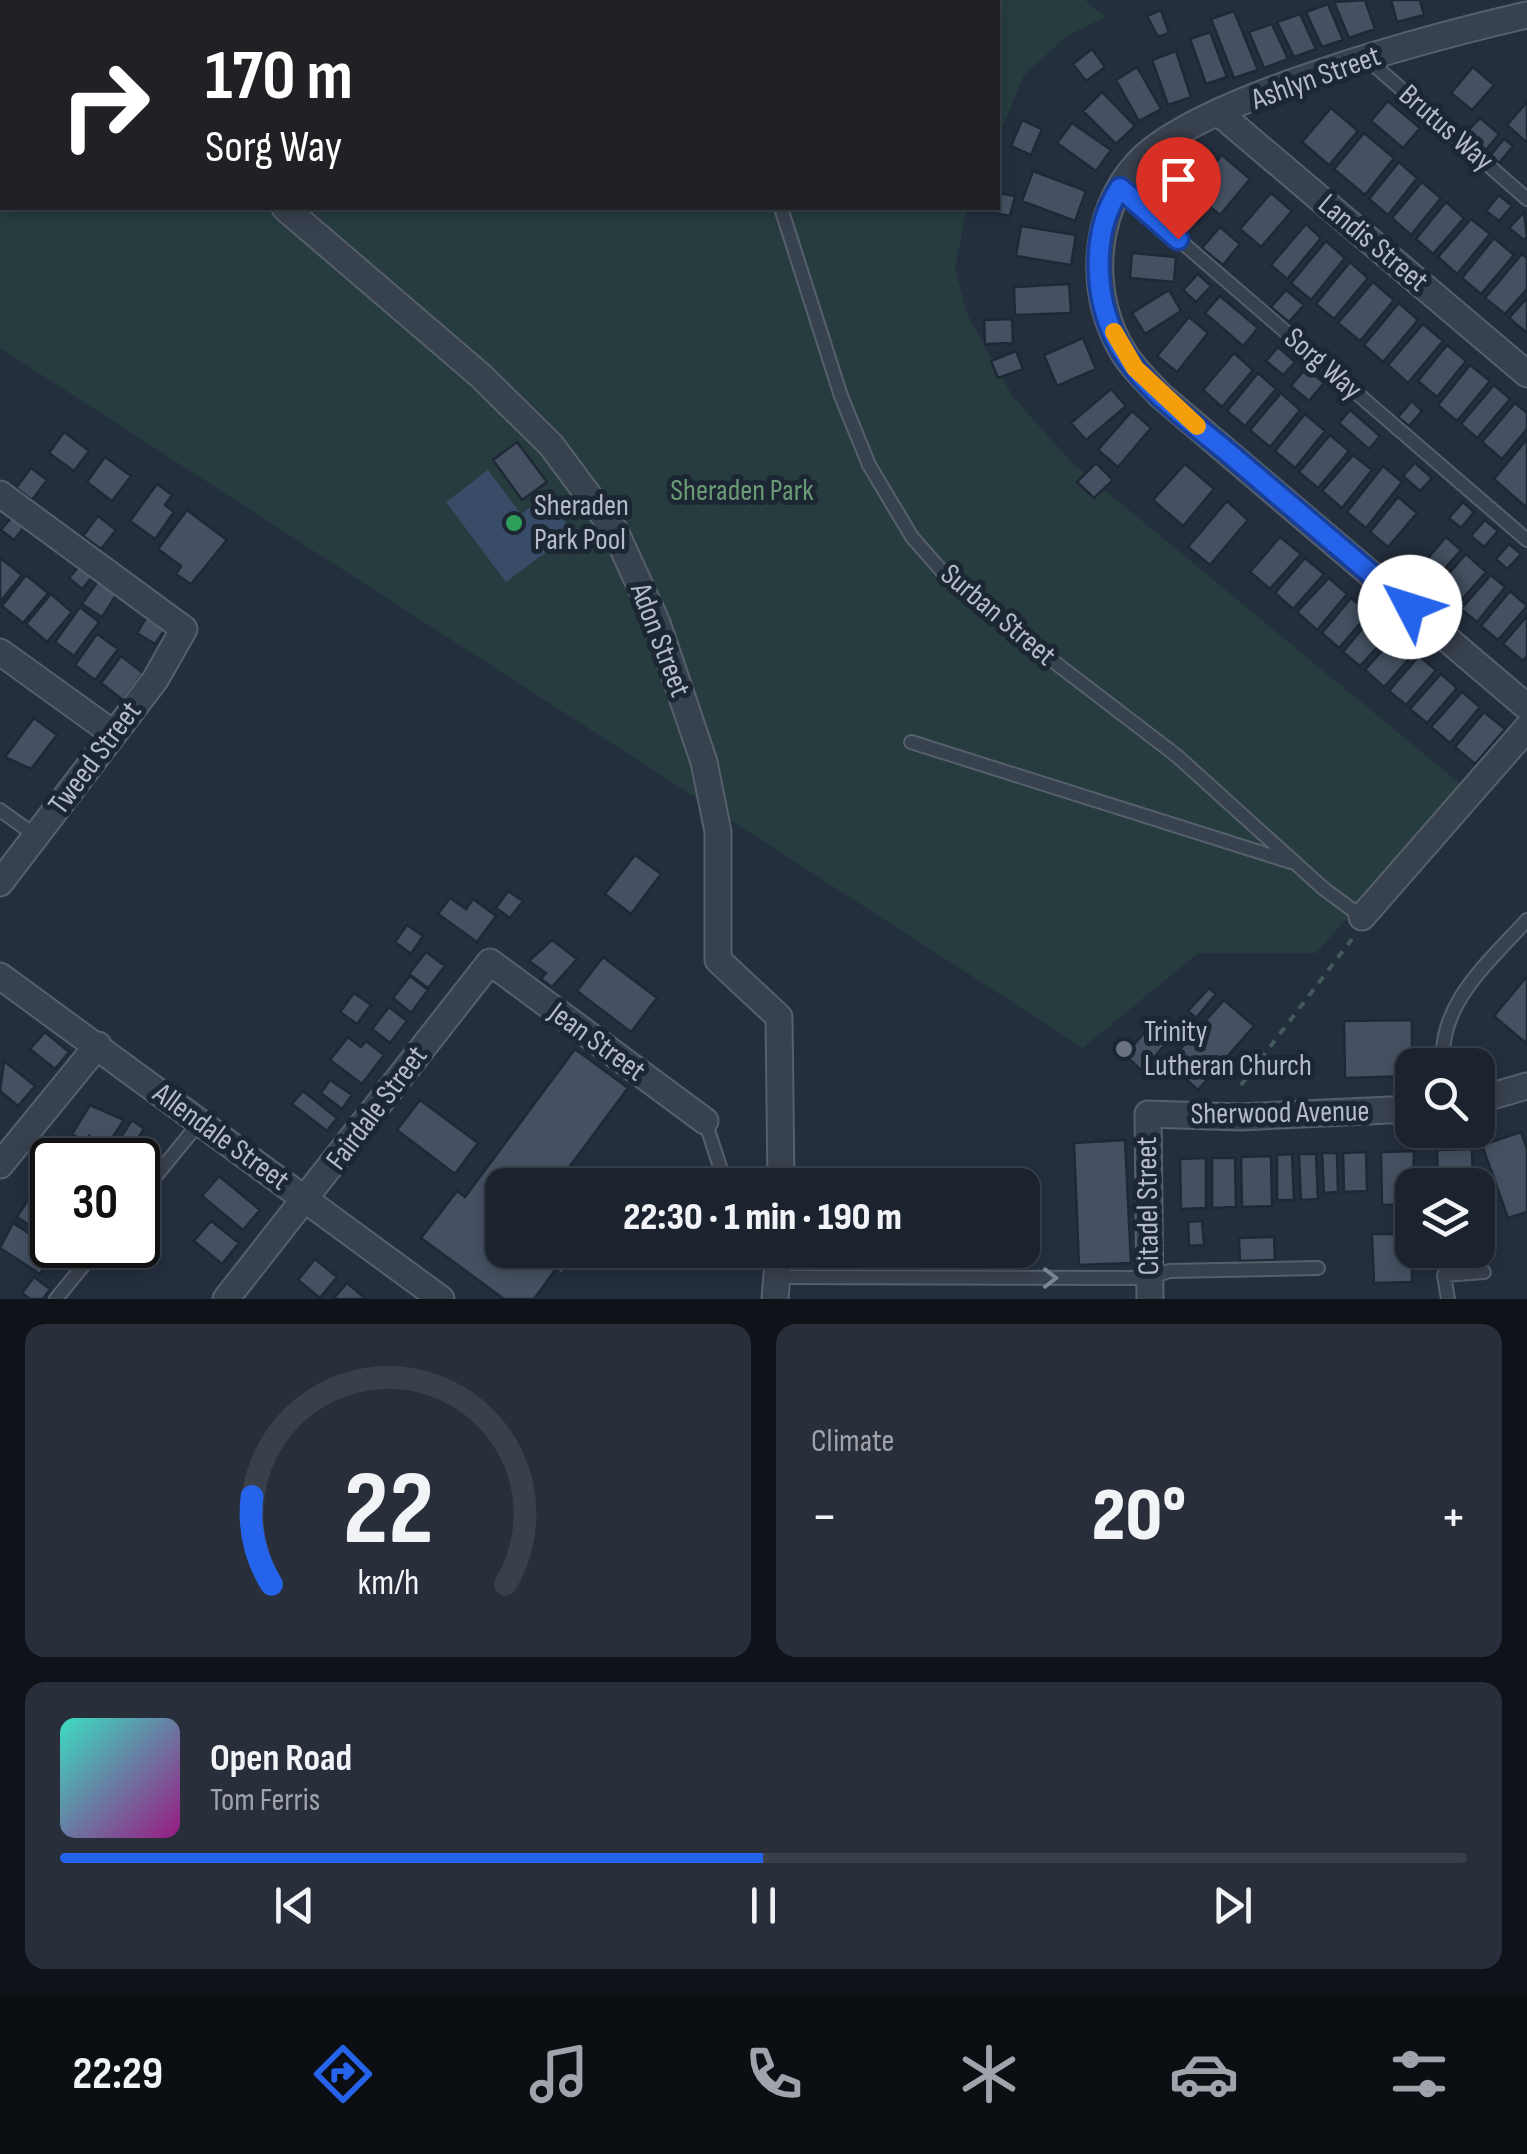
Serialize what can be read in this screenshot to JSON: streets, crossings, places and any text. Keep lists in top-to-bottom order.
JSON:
{
  "streets": {
    "street": [
      "Ashlyn Street",
      "Landis Street",
      "Adon Street",
      "Tweed Street",
      "Jean Street",
      "Fairdale Street",
      "Sherwood Avenue",
      "Allendale Street",
      "Citadel Street"
    ],
    "lane": ["Brutus Way", "Sorg Way", "Surban Street"]
  },
  "crossings": [
    ["Ashlyn Street", "Brutus Way"],
    ["Ashlyn Street", "Landis Street"],
    ["Ashlyn Street", "Sorg Way"],
    ["Jean Street", "Fairdale Street"],
    ["Fairdale Street", "Allendale Street"],
    ["Sherwood Avenue", "Citadel Street"]
  ],
  "parks": ["Sheraden Park"],
  "places": ["Sheraden Park Pool", "Trinity Lutheran Church"],
  "page": {
    "turn": ["170 m", "Sorg Way"],
    "limit": "30",
    "trip": "22:30 · 1 min · 190 m",
    "tile": "Climate",
    "heat": ["−", "20°", "+"],
    "song": ["Open Road", "Tom Ferris"],
    "tabs": "22:29",
    "gauge": ["22", "km/h"]
  }
}
